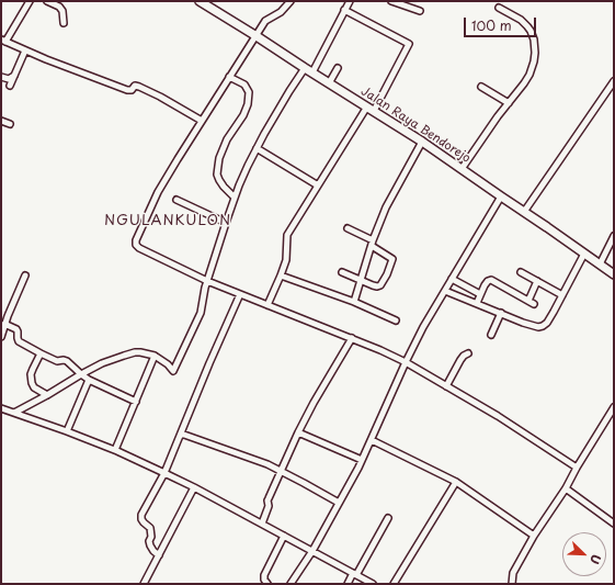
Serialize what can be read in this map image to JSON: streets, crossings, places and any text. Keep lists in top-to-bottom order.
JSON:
{
  "streets": {
    "main road": ["Jalan Raya Bendorejo"]
  },
  "districts": ["NGULANKULON"],
  "scale_bar": "100 m",
  "north": "bottom right"
}
